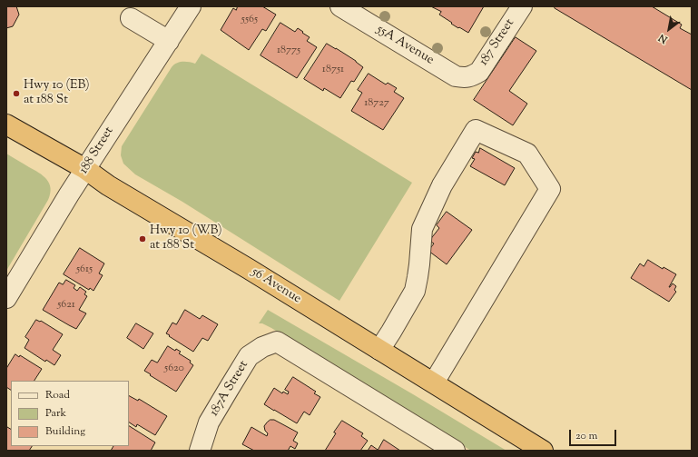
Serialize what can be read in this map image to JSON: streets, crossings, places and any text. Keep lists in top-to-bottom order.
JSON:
{
  "streets": {
    "highway": ["56 Avenue"],
    "street": [
      "187 Street",
      "55A Avenue",
      "188 Street",
      "187A Street"
    ]
  },
  "crossings": [
    ["187 Street", "55A Avenue"],
    ["188 Street", "56 Avenue"]
  ],
  "places": ["Hwy 10 (EB) at 188 St", "Hwy 10 (WB) at 188 St"],
  "house_numbers": [
    "5565",
    "18775",
    "18751",
    "18727",
    "5615",
    "5621",
    "5620"
  ],
  "legend": ["Road", "Park", "Building"],
  "scale_bar": "20 m",
  "north": "bottom left"
}
